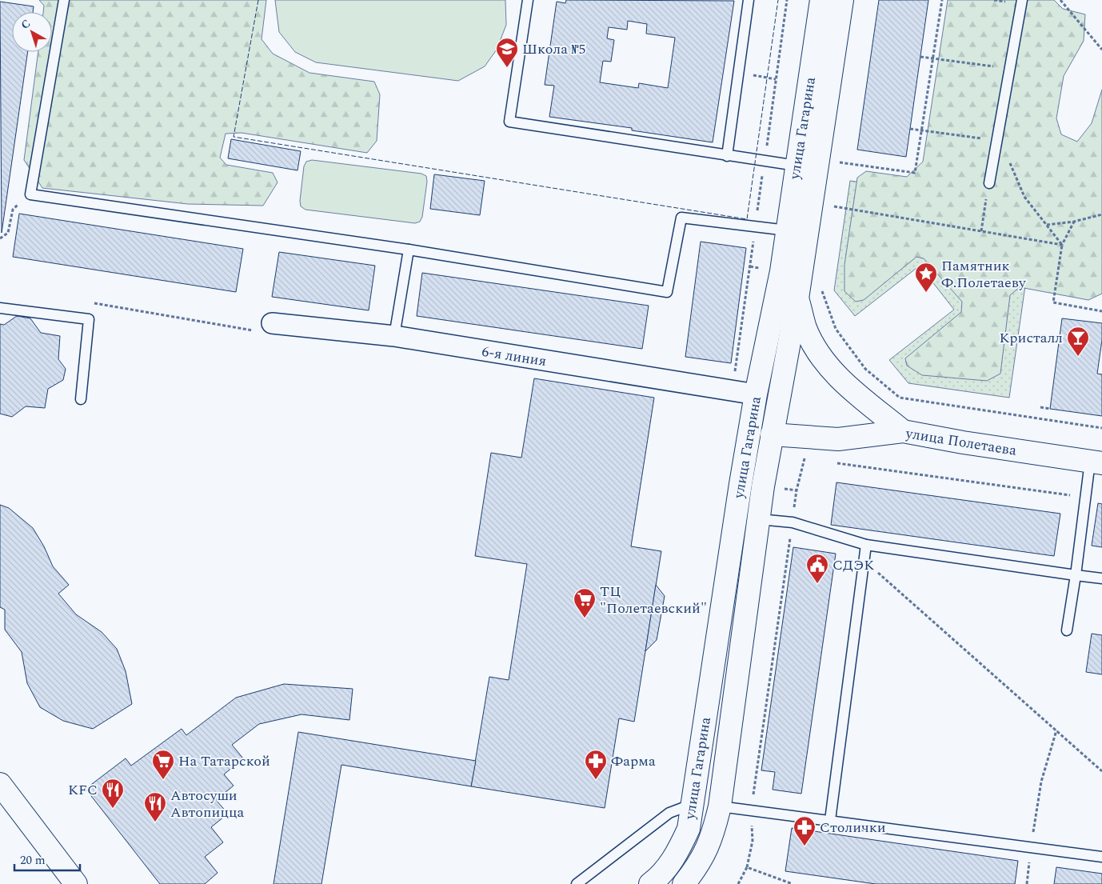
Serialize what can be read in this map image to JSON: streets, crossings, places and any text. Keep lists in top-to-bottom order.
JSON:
{
  "streets": {
    "main road": ["улица Гагарина", "улица Полетаева"],
    "street": ["6-я линия"]
  },
  "crossings": [
    ["улица Гагарина", "6-я линия"],
    ["улица Гагарина", "улица Полетаева"]
  ],
  "places": {
    "school or university": ["Школа №5"],
    "place": ["Памятник Ф.Полетаеву"],
    "bar": ["Кристалл"],
    "public building": ["СДЭК"],
    "supermarket": ["ТЦ \"Полетаевский\"", "На Татарской"],
    "pharmacy": ["Фарма", "Столички"],
    "restaurant": ["KFC", "Автосуши Автопицца"]
  },
  "scale_bar": "20 m",
  "north": "top left"
}
